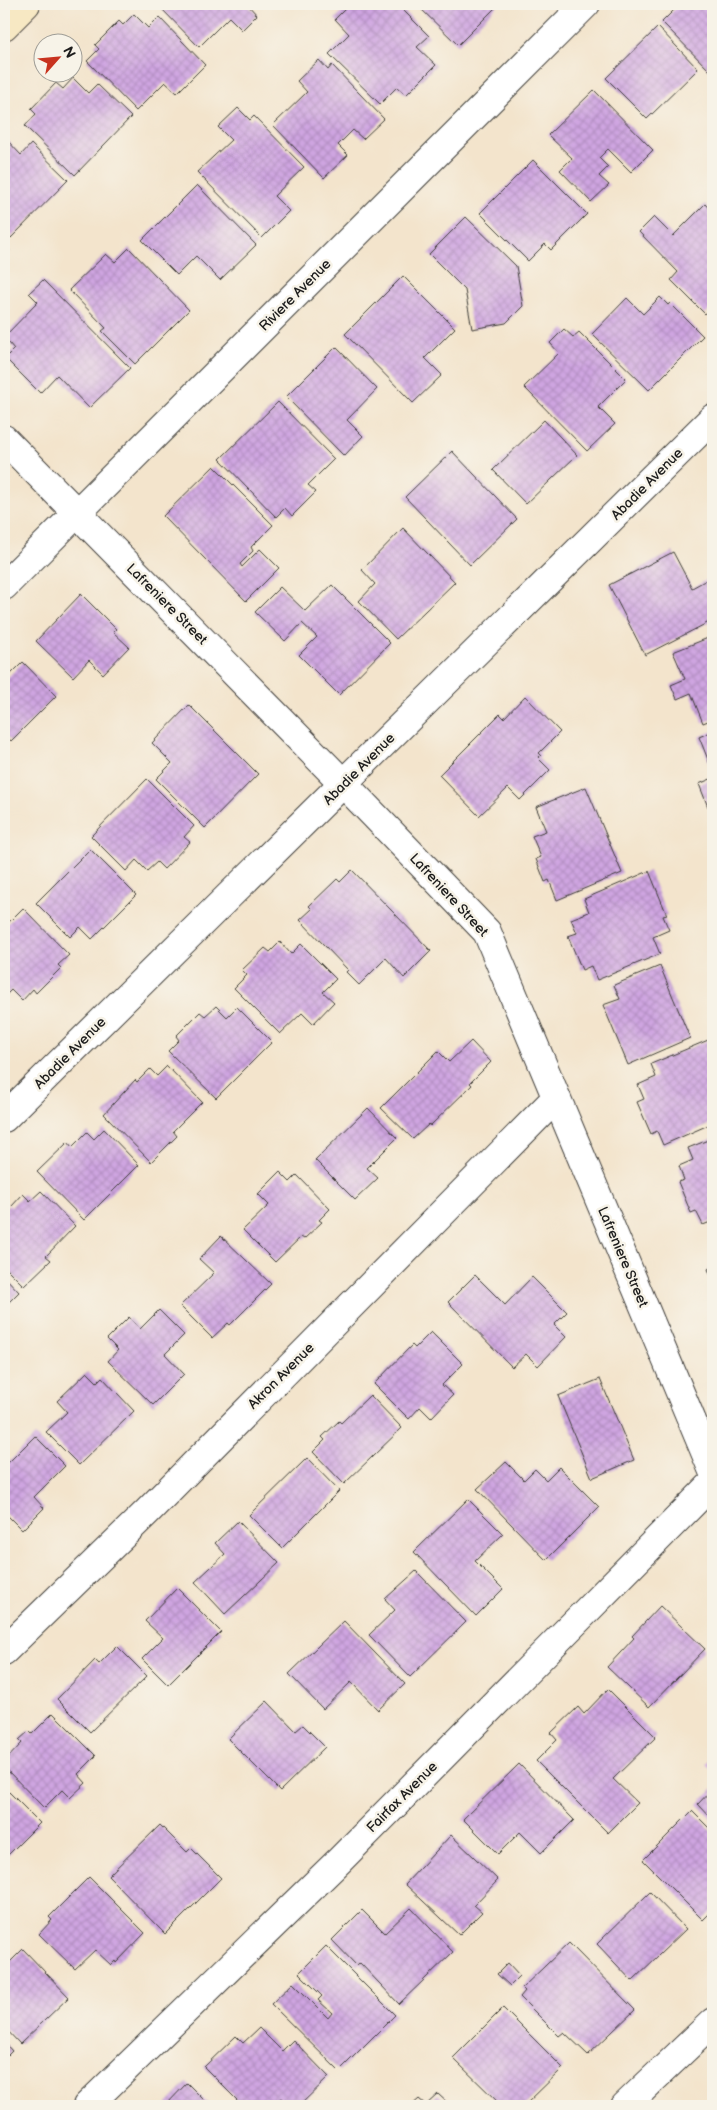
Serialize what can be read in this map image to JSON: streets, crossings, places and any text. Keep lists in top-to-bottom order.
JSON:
{
  "streets": {
    "street": [
      "Riviere Avenue",
      "Abadie Avenue",
      "Lafreniere Street",
      "Akron Avenue",
      "Fairfax Avenue"
    ]
  },
  "crossings": [
    ["Riviere Avenue", "Lafreniere Street"],
    ["Abadie Avenue", "Lafreniere Street"],
    ["Lafreniere Street", "Akron Avenue"]
  ],
  "north": "top right"
}
